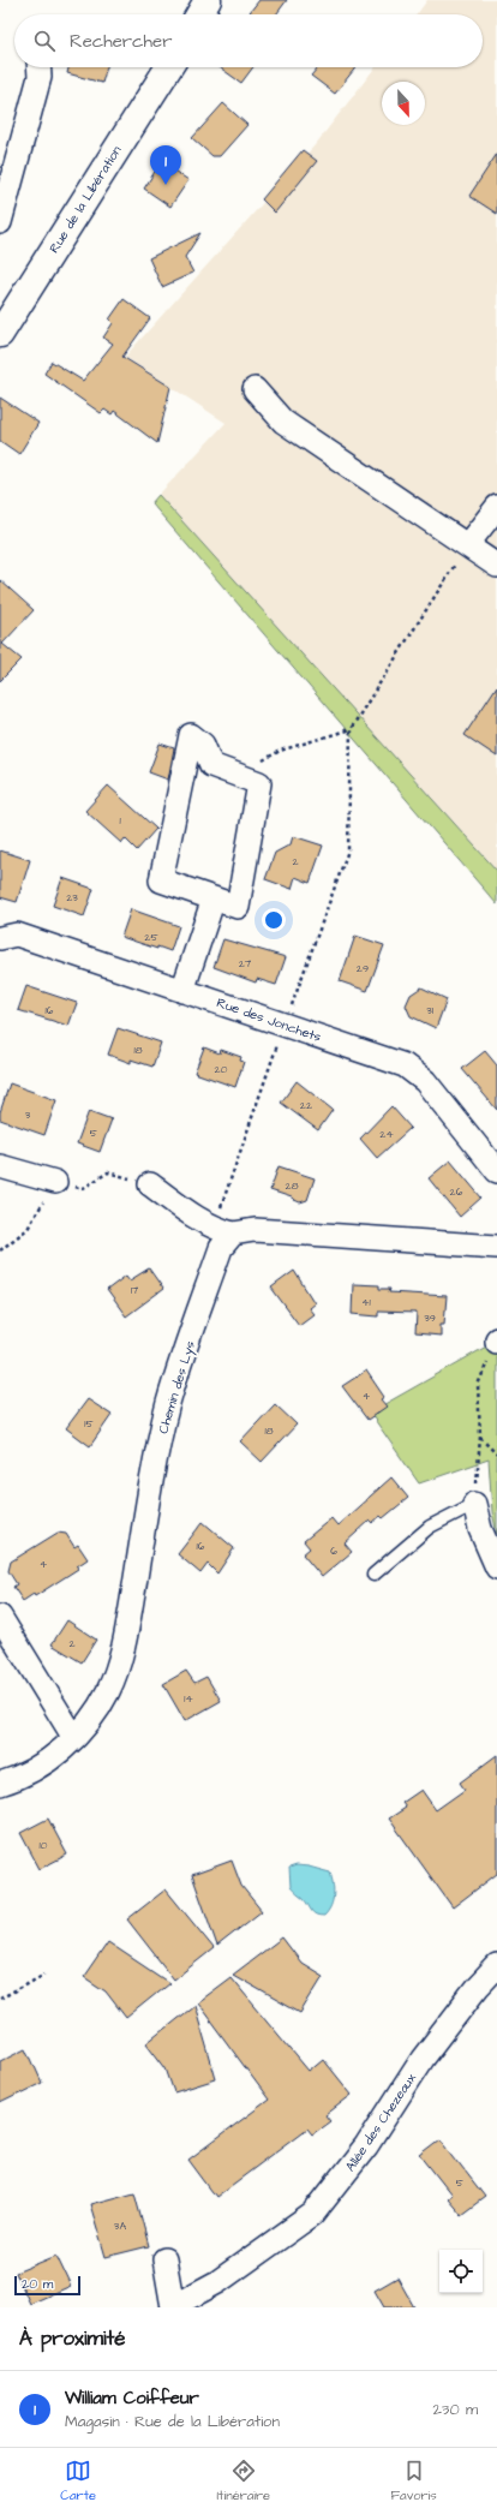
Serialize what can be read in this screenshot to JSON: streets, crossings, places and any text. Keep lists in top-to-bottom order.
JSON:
{
  "streets": {
    "street": [
      "Rue de la Libération",
      "Rue des Jonchets",
      "Chemin des Lys",
      "Allée des Chezeaux"
    ]
  },
  "house_numbers": [
    "1",
    "2",
    "23",
    "25",
    "27",
    "29",
    "16",
    "31",
    "18",
    "20",
    "22",
    "3",
    "5",
    "24",
    "28",
    "26",
    "17",
    "41",
    "39",
    "4",
    "15",
    "18",
    "16",
    "6",
    "4",
    "2",
    "14",
    "10",
    "5",
    "3A"
  ],
  "scale_bar": "20 m",
  "north": "bottom",
  "page": {
    "search": "Rechercher",
    "pins": "1",
    "scale": "20 m",
    "heading": "À proximité",
    "list": [
      {
        "mark": "1",
        "name": "William Coiffeur",
        "note": "Magasin · Rue de la Libération",
        "value": "230 m"
      }
    ],
    "nav": ["Carte", "Itinéraire", "Favoris"]
  }
}
